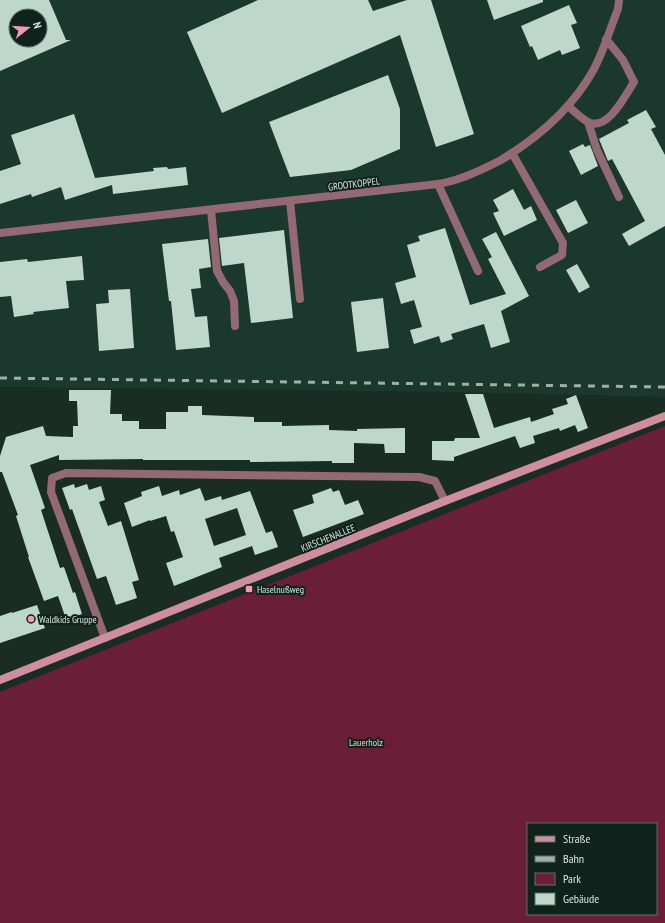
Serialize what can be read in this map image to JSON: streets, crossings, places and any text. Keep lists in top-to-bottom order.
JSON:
{
  "streets": {
    "street": ["GROOTKOPPEL", "KIRSCHENALLEE"]
  },
  "parks": ["Lauerholz"],
  "places": {
    "transit": ["Haselnußweg"],
    "other": ["Waldkids Gruppe"]
  },
  "legend": [
    "Straße",
    "Bahn",
    "Park",
    "Gebäude"
  ],
  "north": "right"
}
